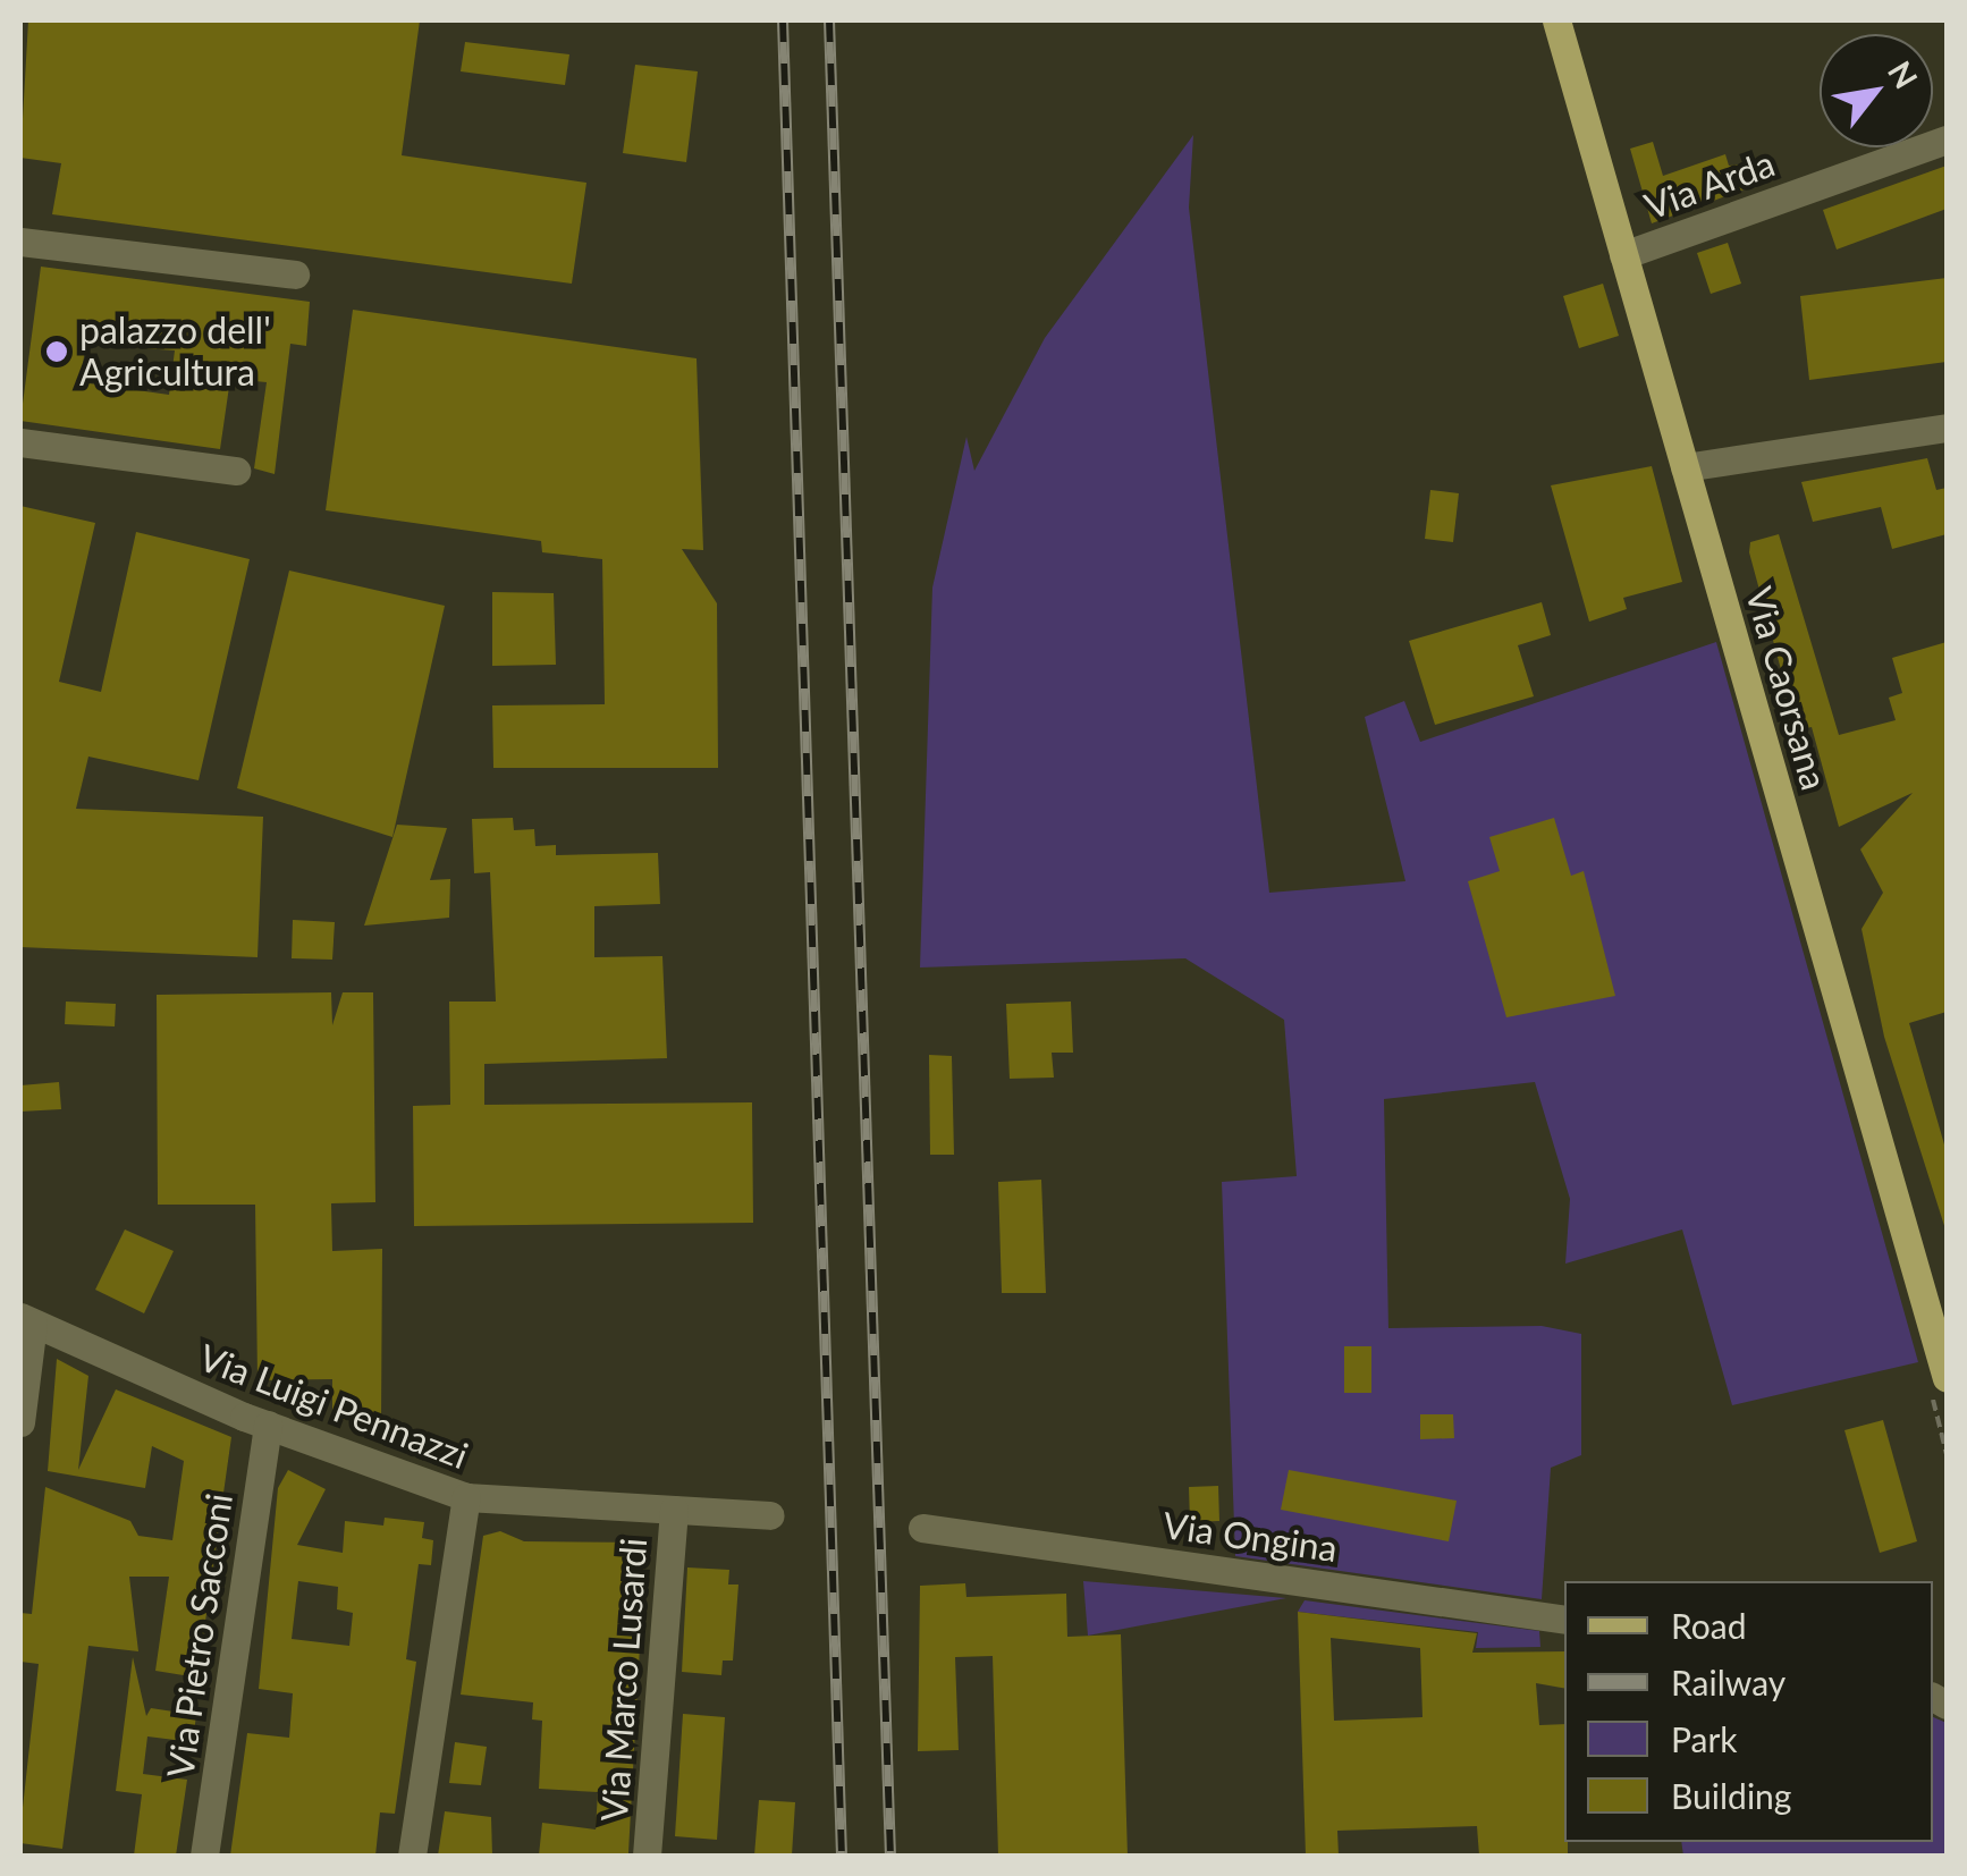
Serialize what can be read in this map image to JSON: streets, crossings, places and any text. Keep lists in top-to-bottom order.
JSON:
{
  "streets": {
    "main road": ["Via Caorsana"],
    "street": [
      "Via Arda",
      "Via Luigi Pennazzi",
      "Via Ongina",
      "Via Pietro Sacconi",
      "Via Marco Lusardi"
    ]
  },
  "crossings": [
    ["Via Arda", "Via Caorsana"],
    ["Via Luigi Pennazzi", "Via Pietro Sacconi"],
    ["Via Luigi Pennazzi", "Via Marco Lusardi"]
  ],
  "places": ["palazzo dell' Agricultura"],
  "legend": [
    "Road",
    "Railway",
    "Park",
    "Building"
  ],
  "north": "top right"
}
